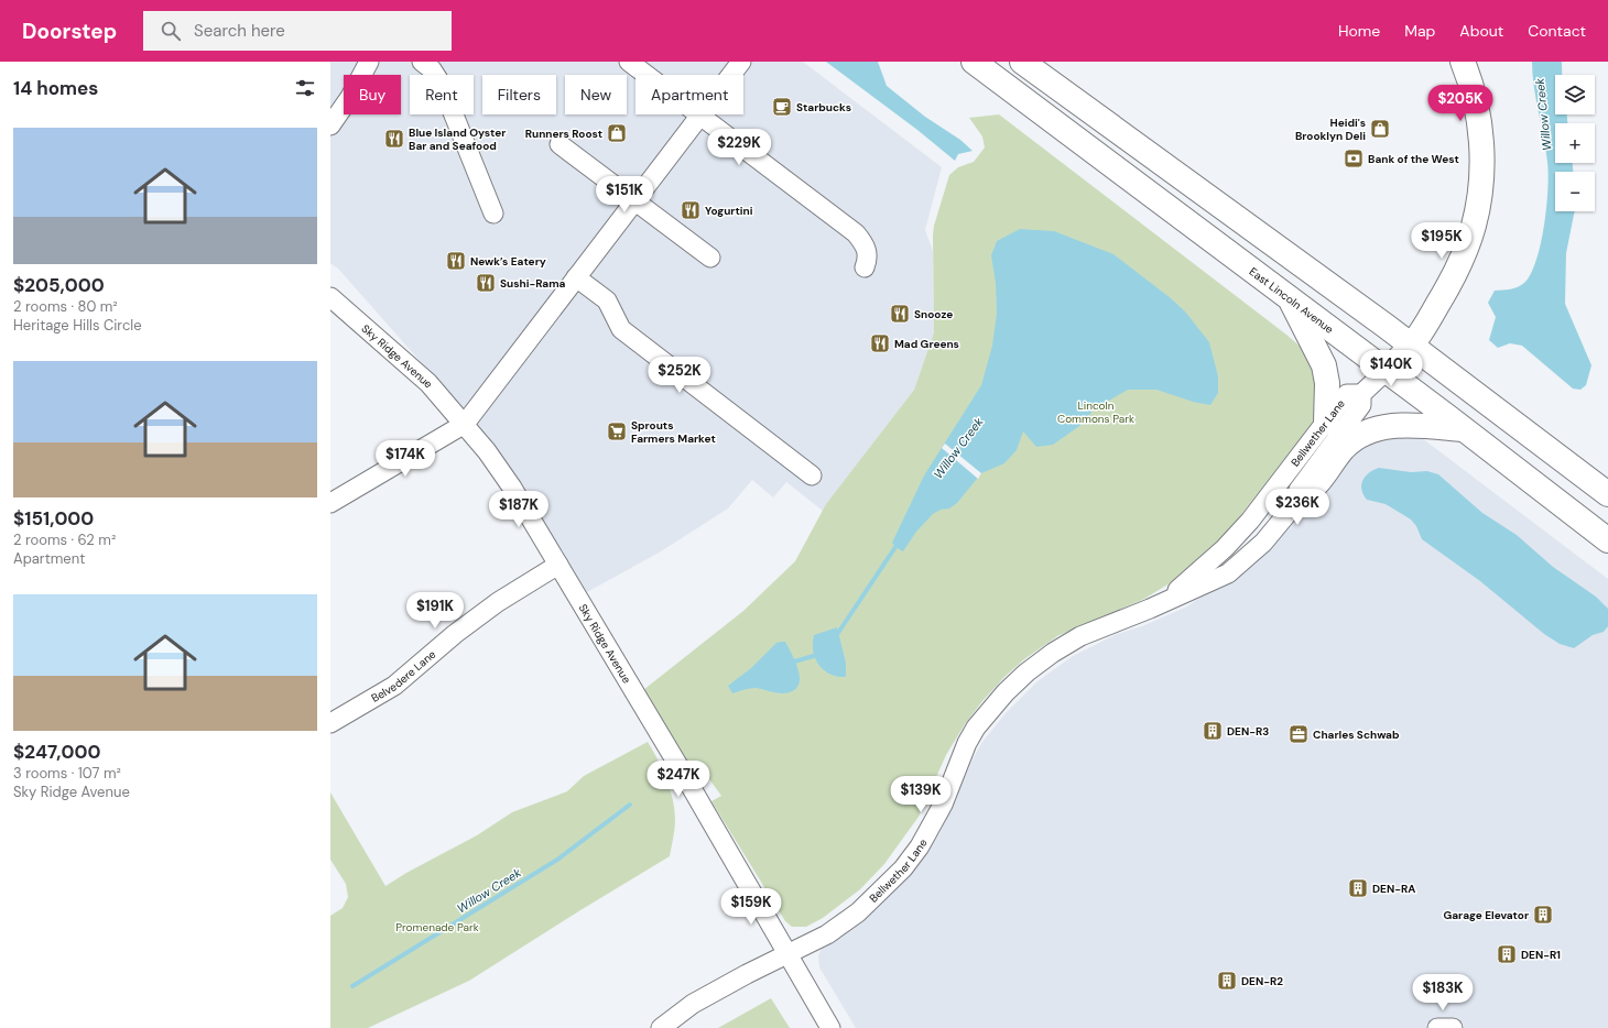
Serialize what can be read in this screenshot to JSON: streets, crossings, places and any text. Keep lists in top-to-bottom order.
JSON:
{
  "streets": {
    "main road": ["East Lincoln Avenue"],
    "street": ["Sky Ridge Avenue", "Bellwether Lane", "Belvedere Lane"]
  },
  "crossings": [
    ["Sky Ridge Avenue", "Bellwether Lane"],
    ["Sky Ridge Avenue", "Belvedere Lane"]
  ],
  "water": ["Willow Creek"],
  "parks": ["Lincoln Commons Park", "Promenade Park"],
  "places": {
    "cafe": ["Starbucks"],
    "shop": ["Heidi's Brooklyn Deli", "Runners Roost"],
    "restaurant": [
      "Blue Island Oyster Bar and Seafood",
      "Yogurtini",
      "Newk’s Eatery",
      "Sushi-Rama",
      "Snooze",
      "Mad Greens"
    ],
    "bank": ["Bank of the West"],
    "supermarket": ["Sprouts Farmers Market"],
    "building": [
      "DEN-R3",
      "DEN-RA",
      "Garage Elevator",
      "DEN-R1",
      "DEN-R2"
    ],
    "office": ["Charles Schwab"]
  },
  "page": {
    "header": "Doorstep",
    "search": "Search here",
    "nav": [
      "Home",
      "Map",
      "About",
      "Contact"
    ],
    "heading": "14 homes",
    "map_buttons": ["+", "−"],
    "chip": [
      "Buy",
      "Rent",
      "Filters",
      "New",
      "Apartment"
    ],
    "price": [
      "$205K",
      "$229K",
      "$151K",
      "$195K",
      "$140K",
      "$252K",
      "$174K",
      "$236K",
      "$187K",
      "$191K",
      "$247K",
      "$139K",
      "$159K",
      "$183K"
    ],
    "list": [
      {
        "name": "$205,000",
        "note": "2 rooms · 80 m² · Heritage Hills Circle"
      },
      {
        "name": "$151,000",
        "note": "2 rooms · 62 m² · Apartment"
      },
      {
        "name": "$247,000",
        "note": "3 rooms · 107 m² · Sky Ridge Avenue"
      }
    ]
  }
}
